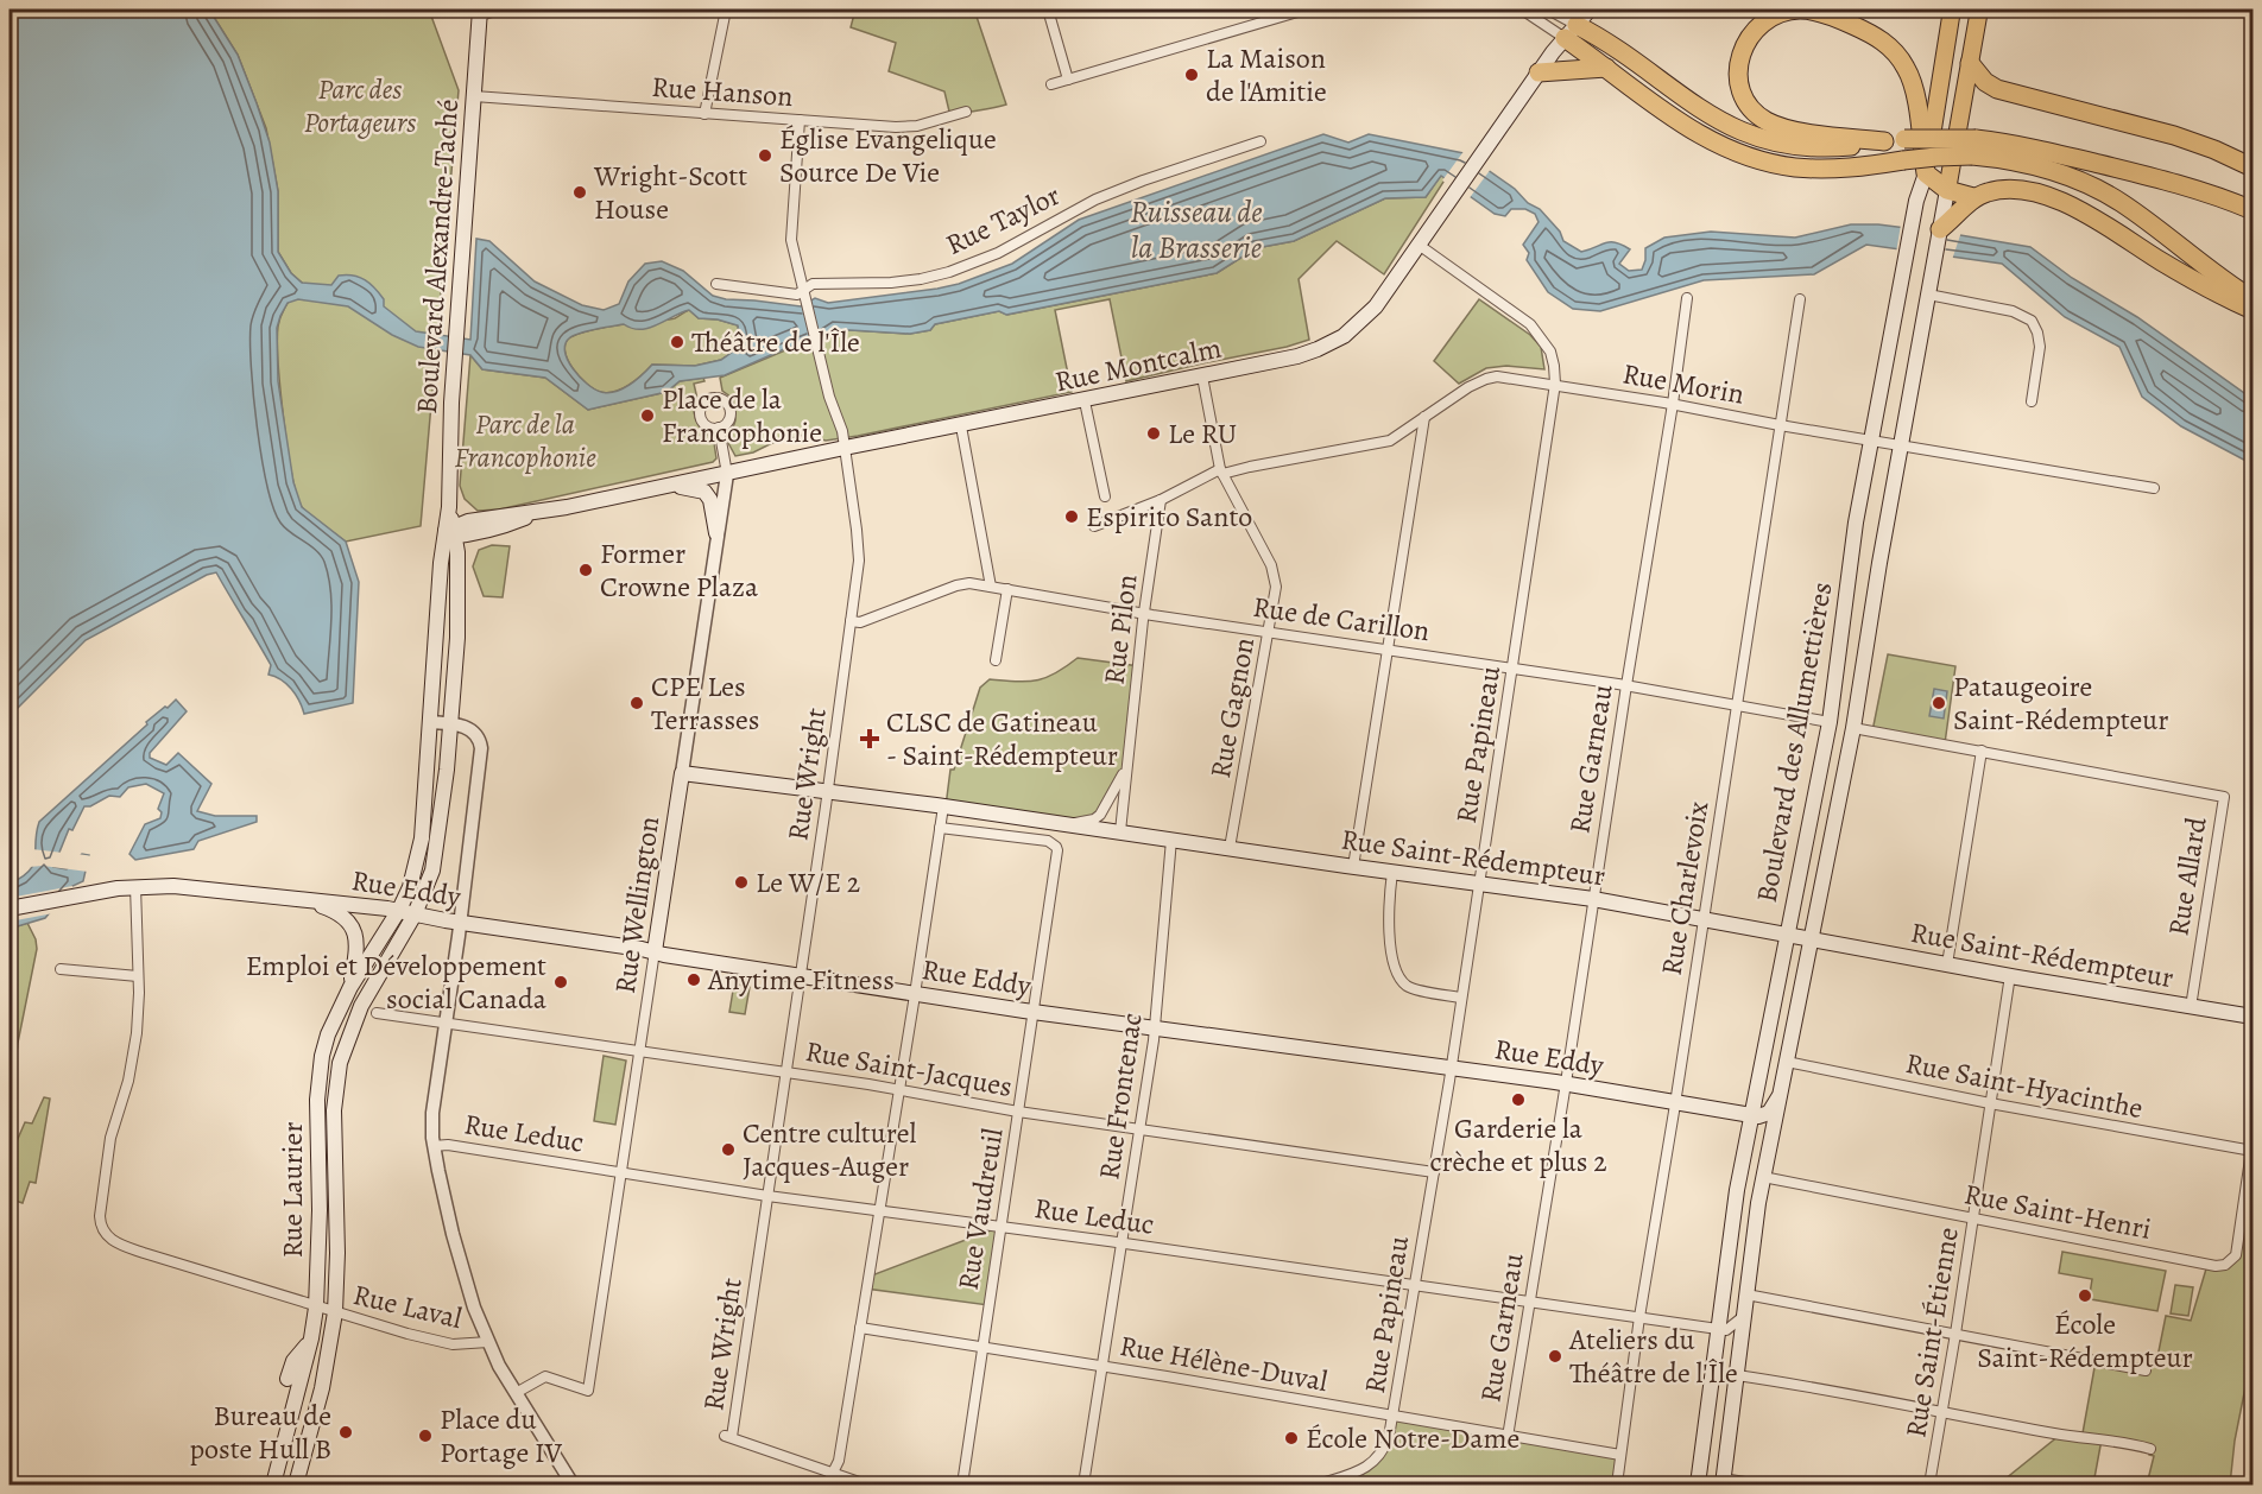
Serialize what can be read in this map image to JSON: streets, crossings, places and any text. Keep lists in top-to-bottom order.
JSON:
{
  "streets": {
    "main road": [
      "Boulevard Alexandre-Taché",
      "Rue Montcalm",
      "Boulevard des Allumettières",
      "Rue Saint-Rédempteur",
      "Rue Eddy",
      "Rue Wellington",
      "Rue Laurier"
    ],
    "street": [
      "Rue Hanson",
      "Rue Taylor",
      "Rue Morin",
      "Rue de Carillon",
      "Rue Pilon",
      "Rue Gagnon",
      "Rue Papineau",
      "Rue Garneau",
      "Rue Wright",
      "Rue Allard",
      "Rue Charlevoix",
      "Rue Saint-Jacques",
      "Rue Saint-Hyacinthe",
      "Rue Frontenac",
      "Rue Leduc",
      "Rue Vaudreuil",
      "Rue Saint-Henri",
      "Rue Laval",
      "Rue Saint-Étienne",
      "Rue Hélène-Duval"
    ]
  },
  "crossings": [
    ["Rue Hanson", "Boulevard Alexandre-Taché"],
    ["Rue Hanson", "Rue Wright"],
    ["Rue Taylor", "Rue Wright"],
    ["Boulevard Alexandre-Taché", "Rue Montcalm"],
    ["Boulevard Alexandre-Taché", "Rue Eddy"],
    ["Boulevard Alexandre-Taché", "Rue Laurier"],
    ["Rue Montcalm", "Rue Gagnon"],
    ["Rue Montcalm", "Rue Papineau"],
    ["Rue Montcalm", "Rue Wright"],
    ["Rue Montcalm", "Rue Wellington"],
    ["Rue Morin", "Rue Pilon"],
    ["Rue Morin", "Rue Gagnon"],
    ["Rue Morin", "Boulevard des Allumettières"],
    ["Rue Morin", "Rue Papineau"],
    ["Rue Morin", "Rue Garneau"],
    ["Rue Morin", "Rue Charlevoix"],
    ["Rue de Carillon", "Rue Pilon"],
    ["Rue de Carillon", "Rue Gagnon"],
    ["Rue de Carillon", "Boulevard des Allumettières"],
    ["Rue de Carillon", "Rue Papineau"],
    ["Rue de Carillon", "Rue Garneau"],
    ["Rue de Carillon", "Rue Wright"],
    ["Rue de Carillon", "Rue Charlevoix"],
    ["Rue Pilon", "Rue Saint-Rédempteur"],
    ["Rue Gagnon", "Rue Saint-Rédempteur"],
    ["Boulevard des Allumettières", "Rue Saint-Rédempteur"],
    ["Boulevard des Allumettières", "Rue Eddy"],
    ["Boulevard des Allumettières", "Rue Saint-Hyacinthe"],
    ["Boulevard des Allumettières", "Rue Leduc"],
    ["Boulevard des Allumettières", "Rue Saint-Henri"],
    ["Rue Papineau", "Rue Saint-Rédempteur"],
    ["Rue Papineau", "Rue Eddy"],
    ["Rue Papineau", "Rue Saint-Jacques"],
    ["Rue Papineau", "Rue Leduc"],
    ["Rue Papineau", "Rue Hélène-Duval"],
    ["Rue Garneau", "Rue Saint-Rédempteur"],
    ["Rue Garneau", "Rue Eddy"],
    ["Rue Garneau", "Rue Leduc"],
    ["Rue Garneau", "Rue Hélène-Duval"],
    ["Rue Wright", "Rue Saint-Rédempteur"],
    ["Rue Wright", "Rue Eddy"],
    ["Rue Wright", "Rue Saint-Jacques"],
    ["Rue Wright", "Rue Leduc"],
    ["Rue Saint-Rédempteur", "Rue Allard"],
    ["Rue Saint-Rédempteur", "Rue Charlevoix"],
    ["Rue Saint-Rédempteur", "Rue Wellington"],
    ["Rue Saint-Rédempteur", "Rue Frontenac"],
    ["Rue Saint-Rédempteur", "Rue Saint-Étienne"],
    ["Rue Eddy", "Rue Charlevoix"],
    ["Rue Eddy", "Rue Wellington"],
    ["Rue Eddy", "Rue Frontenac"],
    ["Rue Eddy", "Rue Laurier"],
    ["Rue Eddy", "Rue Vaudreuil"],
    ["Rue Charlevoix", "Rue Leduc"],
    ["Rue Charlevoix", "Rue Hélène-Duval"],
    ["Rue Wellington", "Rue Saint-Jacques"],
    ["Rue Wellington", "Rue Leduc"],
    ["Rue Saint-Jacques", "Rue Frontenac"],
    ["Rue Saint-Jacques", "Rue Vaudreuil"],
    ["Rue Saint-Hyacinthe", "Rue Saint-Henri"],
    ["Rue Saint-Hyacinthe", "Rue Saint-Étienne"],
    ["Rue Frontenac", "Rue Leduc"],
    ["Rue Frontenac", "Rue Hélène-Duval"],
    ["Rue Leduc", "Rue Vaudreuil"],
    ["Rue Laurier", "Rue Laval"],
    ["Rue Vaudreuil", "Rue Hélène-Duval"],
    ["Rue Saint-Henri", "Rue Saint-Étienne"]
  ],
  "water": ["Ruisseau de la Brasserie"],
  "parks": ["Parc des Portageurs", "Parc de la Francophonie"],
  "places": {
    "other": [
      "La Maison de l'Amitie",
      "Église Evangelique Source De Vie",
      "Wright-Scott House",
      "Théâtre de l'Île",
      "Place de la Francophonie",
      "Le RU",
      "Espirito Santo",
      "Former Crowne Plaza",
      "CPE Les Terrasses",
      "Pataugeoire Saint-Rédempteur",
      "Le W/E 2",
      "Anytime Fitness",
      "Emploi et Développement social Canada",
      "Garderie la crèche et plus 2",
      "Centre culturel Jacques-Auger",
      "École Saint-Rédempteur",
      "Ateliers du Théâtre de l'Île",
      "Bureau de poste Hull B",
      "Place du Portage IV",
      "École Notre-Dame"
    ],
    "health": ["CLSC de Gatineau - Saint-Rédempteur"]
  }
}
